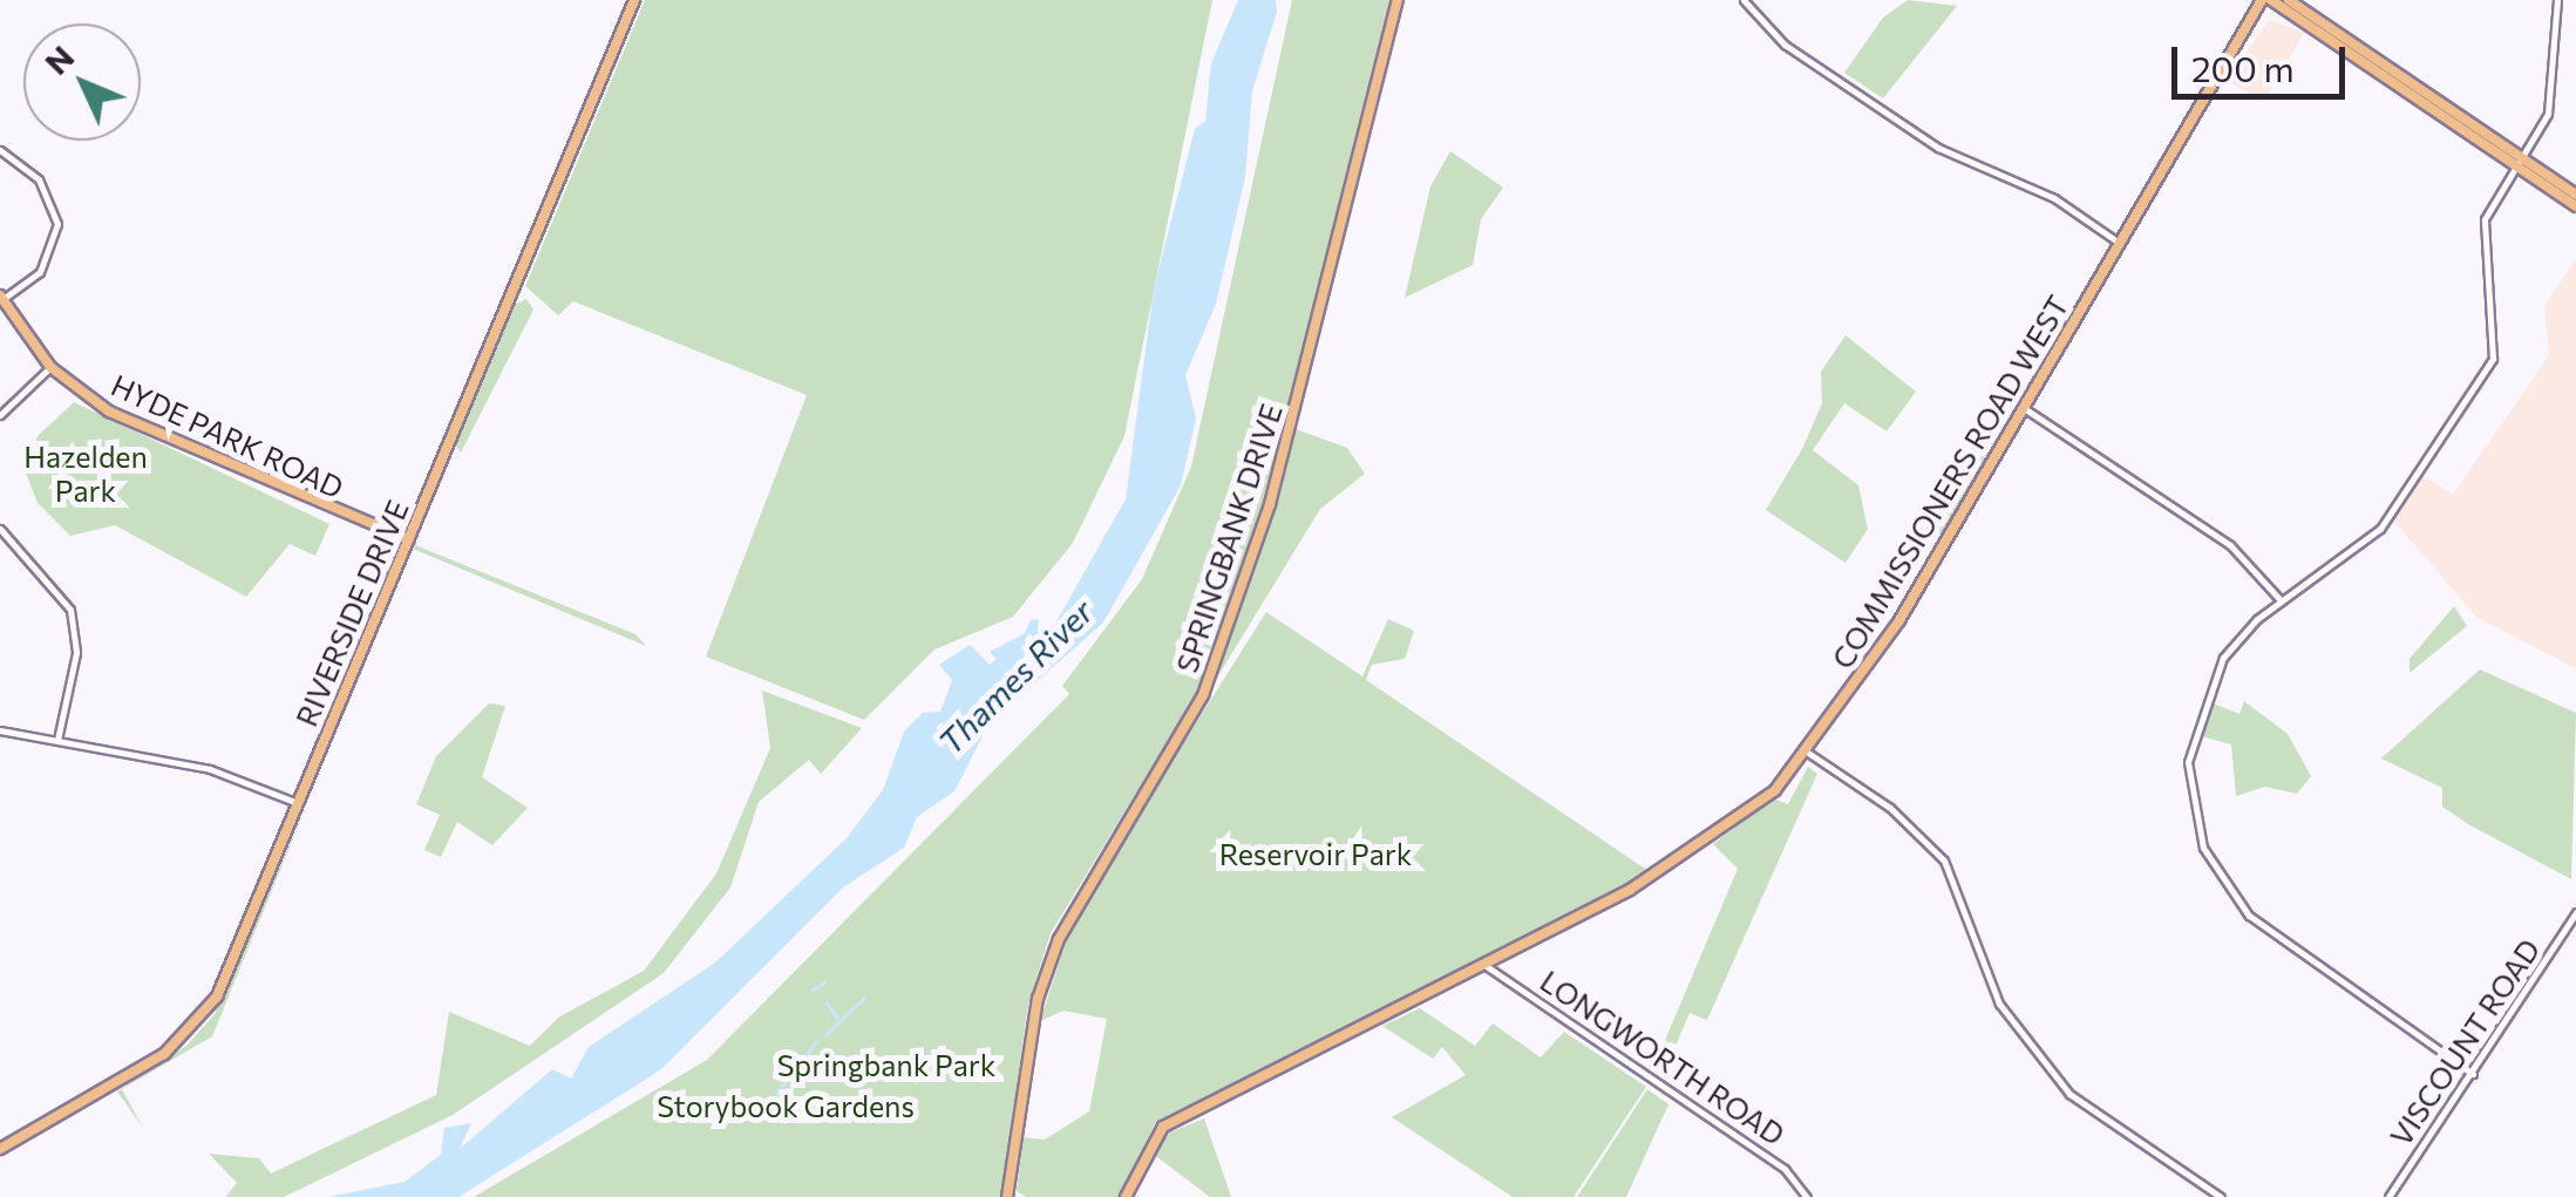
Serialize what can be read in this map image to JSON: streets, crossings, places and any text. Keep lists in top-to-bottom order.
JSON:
{
  "streets": {
    "main road": [
      "HYDE PARK ROAD",
      "COMMISSIONERS ROAD WEST",
      "SPRINGBANK DRIVE",
      "RIVERSIDE DRIVE"
    ],
    "street": ["VISCOUNT ROAD", "LONGWORTH ROAD"]
  },
  "crossings": [
    ["HYDE PARK ROAD", "RIVERSIDE DRIVE"],
    ["COMMISSIONERS ROAD WEST", "LONGWORTH ROAD"]
  ],
  "water": ["Thames River"],
  "parks": [
    "Hazelden Park",
    "Reservoir Park",
    "Springbank Park",
    "Storybook Gardens"
  ],
  "scale_bar": "200 m",
  "north": "top left"
}
